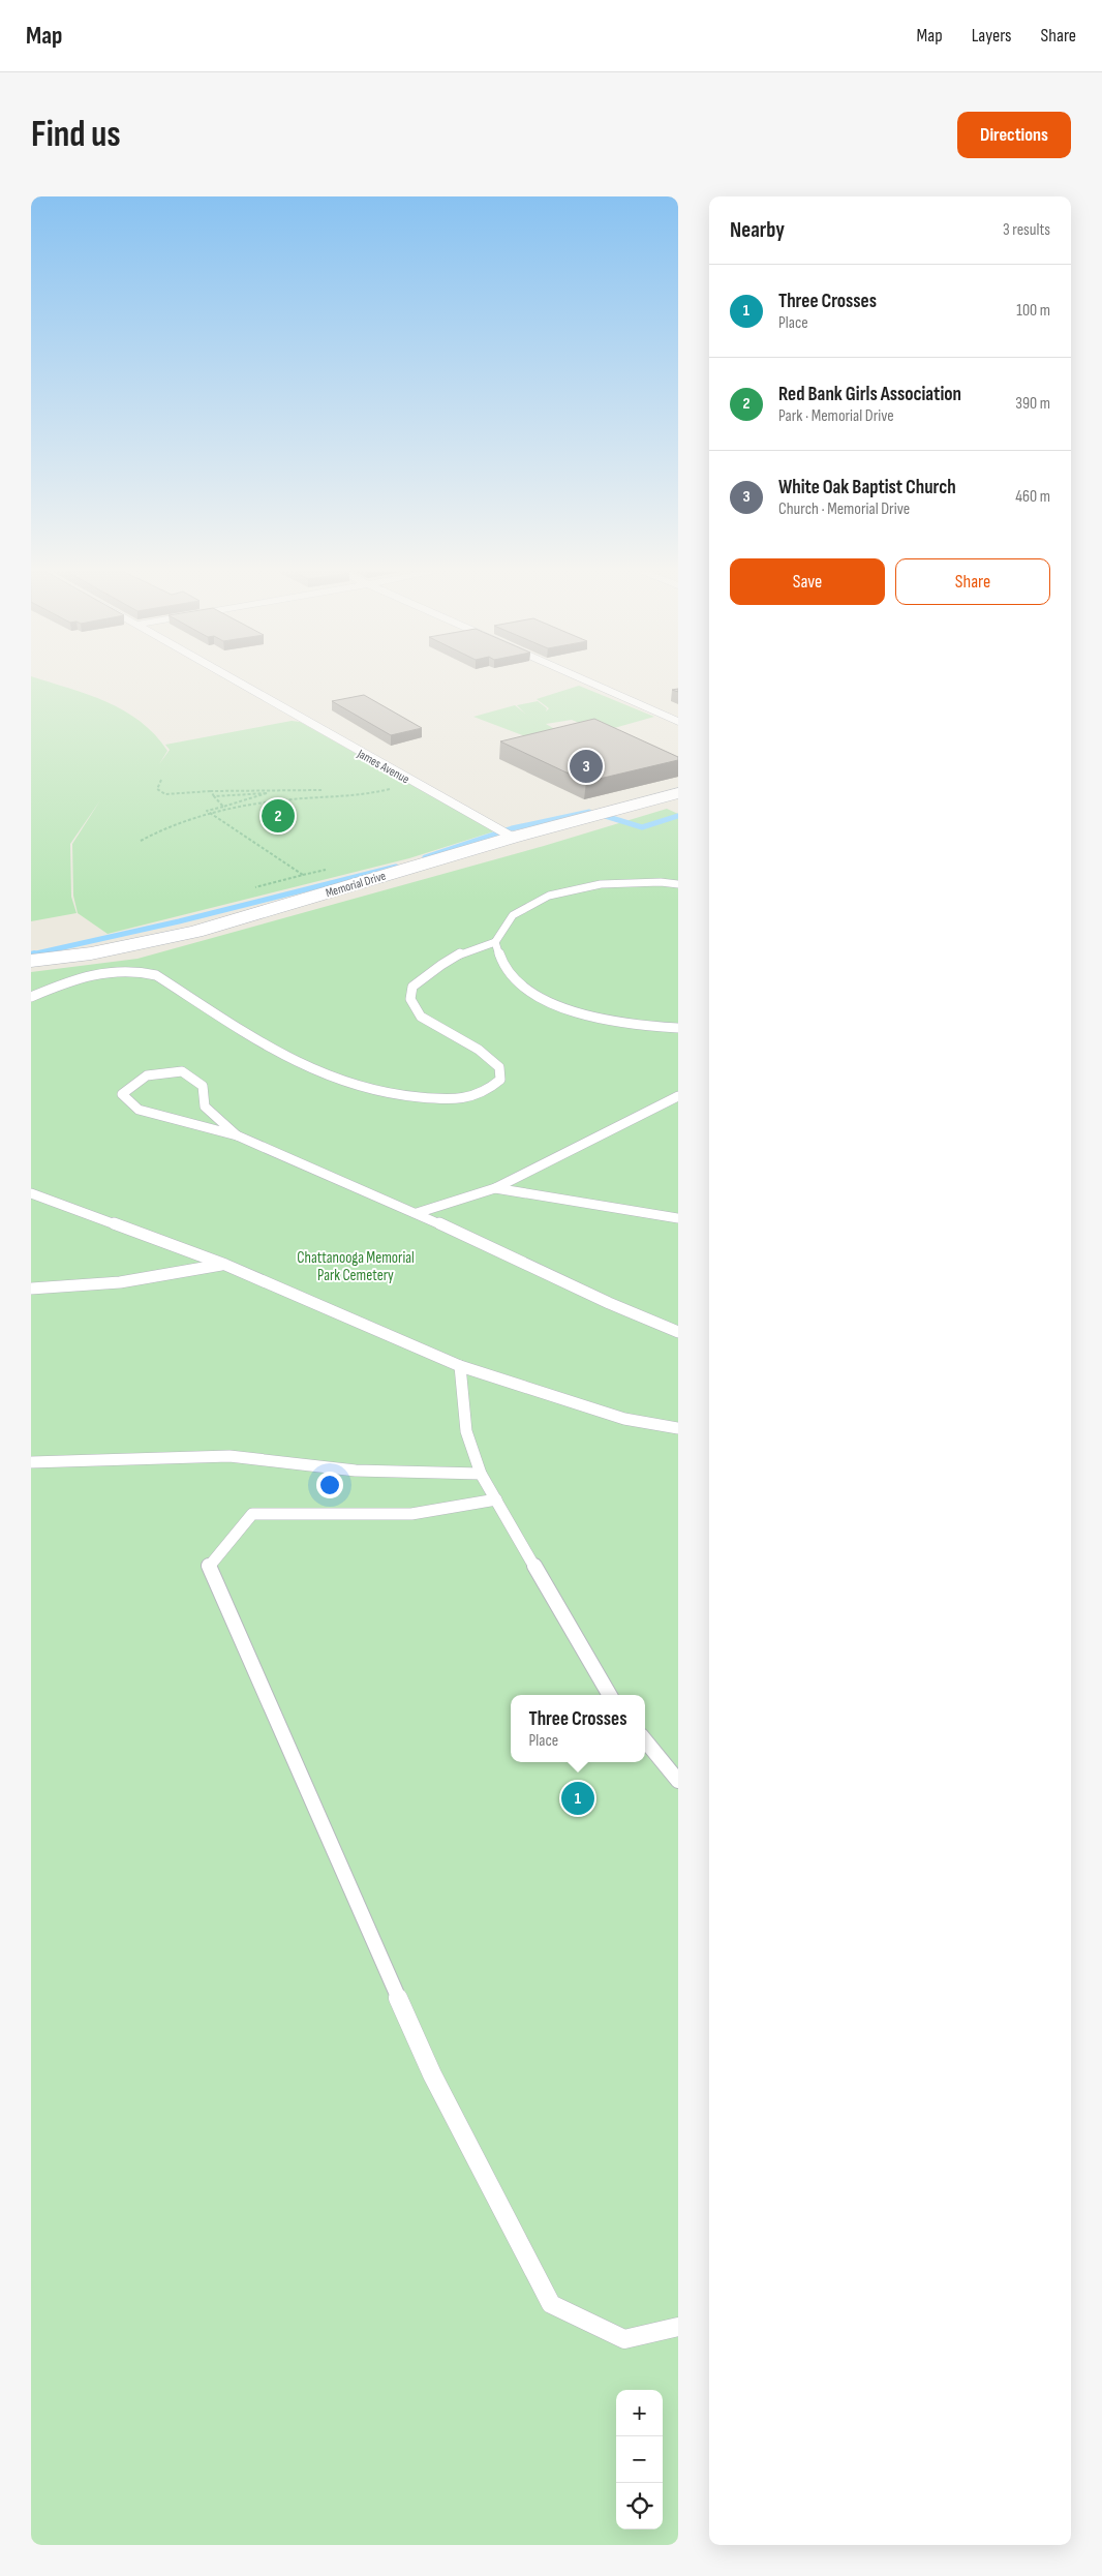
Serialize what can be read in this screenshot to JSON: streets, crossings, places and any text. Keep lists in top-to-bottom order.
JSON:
{
  "streets": {
    "street": ["James Avenue", "Memorial Drive"]
  },
  "crossings": [
    ["James Avenue", "Memorial Drive"]
  ],
  "parks": ["Chattanooga Memorial Park Cemetery"],
  "page": {
    "header": "Map",
    "nav": ["Map", "Layers", "Share"],
    "buttons": [
      "Directions",
      ["Save", "Share"]
    ],
    "title": "Find us",
    "heading": ["Nearby", "3 results"],
    "list": [
      {
        "mark": "1",
        "name": "Three Crosses",
        "note": "Place",
        "value": "100 m"
      },
      {
        "mark": "2",
        "name": "Red Bank Girls Association",
        "note": "Park · Memorial Drive",
        "value": "390 m"
      },
      {
        "mark": "3",
        "name": "White Oak Baptist Church",
        "note": "Church · Memorial Drive",
        "value": "460 m"
      }
    ],
    "pins": ["3", "2", "1"],
    "popup": ["Three Crosses", "Place"],
    "map_buttons": ["+", "−"]
  }
}
